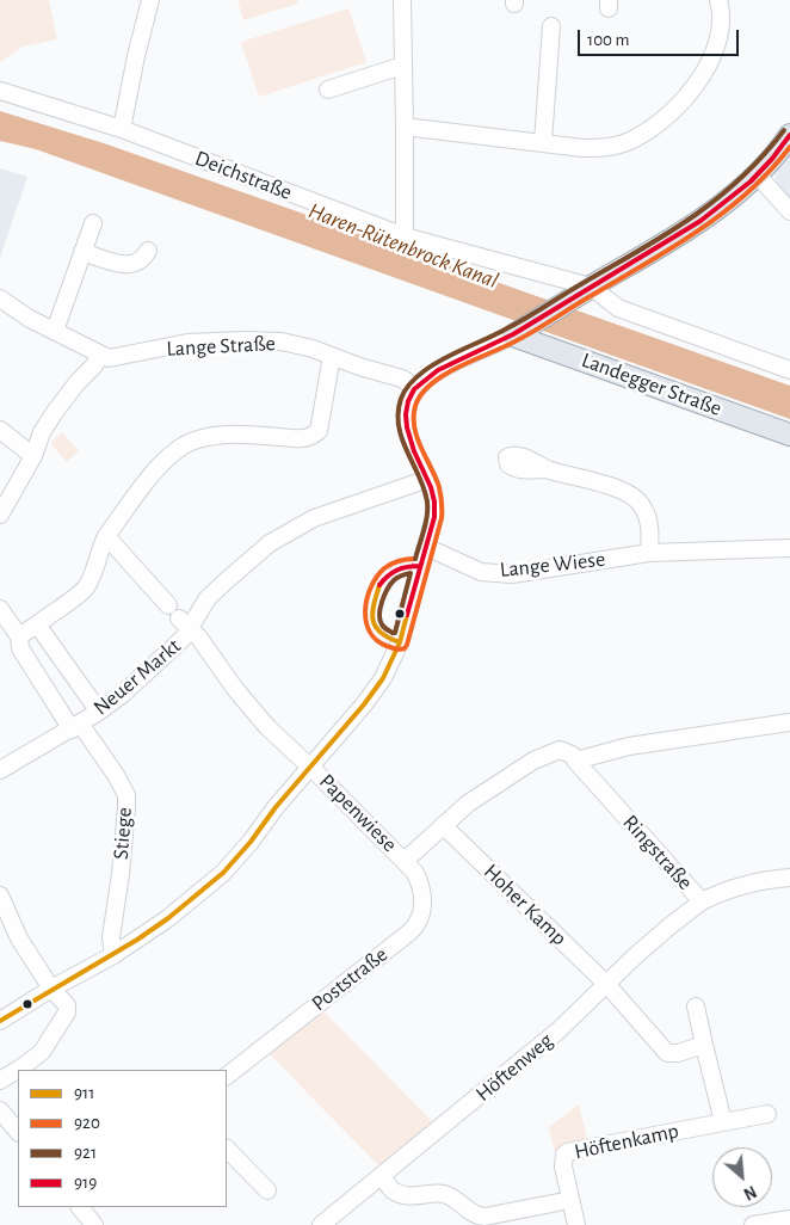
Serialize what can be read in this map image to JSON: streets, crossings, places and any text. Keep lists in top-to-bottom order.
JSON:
{
  "streets": {
    "main road": ["Landegger Straße"],
    "street": [
      "Deichstraße",
      "Lange Straße",
      "Lange Wiese",
      "Neuer Markt",
      "Papenwiese",
      "Stiege",
      "Ringstraße",
      "Hoher Kamp",
      "Poststraße",
      "Höftenweg",
      "Höftenkamp"
    ]
  },
  "crossings": [
    ["Lange Straße", "Papenwiese"],
    ["Lange Wiese", "Papenwiese"],
    ["Neuer Markt", "Papenwiese"],
    ["Neuer Markt", "Stiege"],
    ["Papenwiese", "Ringstraße"],
    ["Papenwiese", "Poststraße"],
    ["Ringstraße", "Hoher Kamp"],
    ["Ringstraße", "Poststraße"],
    ["Ringstraße", "Höftenweg"],
    ["Hoher Kamp", "Höftenweg"]
  ],
  "water": ["Haren-Rütenbrock Kanal"],
  "lines": [
    "transit line 921",
    "transit line 919",
    "transit line 920",
    "transit line 911"
  ],
  "legend": [
    "911",
    "920",
    "921",
    "919"
  ],
  "scale_bar": "100 m",
  "north": "bottom right"
}
